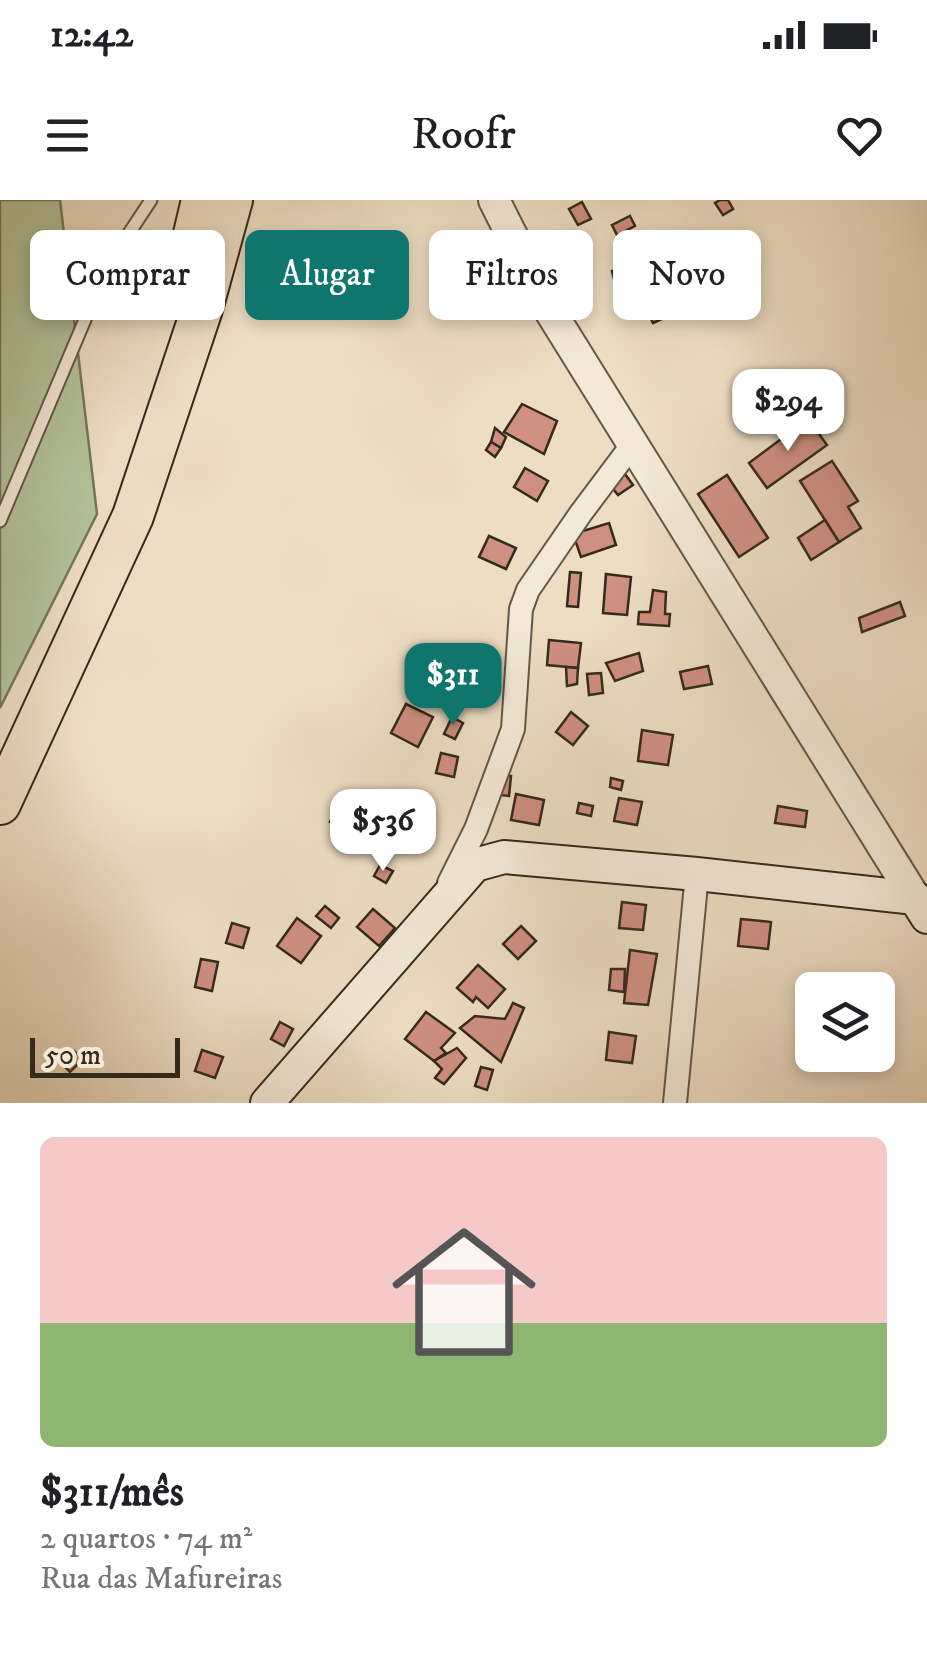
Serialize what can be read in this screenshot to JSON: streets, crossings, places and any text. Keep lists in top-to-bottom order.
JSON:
{
  "scale_bar": "50 m",
  "page": {
    "status": "12:42",
    "header": "Roofr",
    "chip": [
      "Comprar",
      "Alugar",
      "Filtros",
      "Novo"
    ],
    "price": ["$294", "$311", "$536"],
    "scale": "50 m",
    "list": [
      {
        "name": "$311/mês",
        "note": "2 quartos · 74 m² · Rua das Mafureiras"
      }
    ]
  }
}
